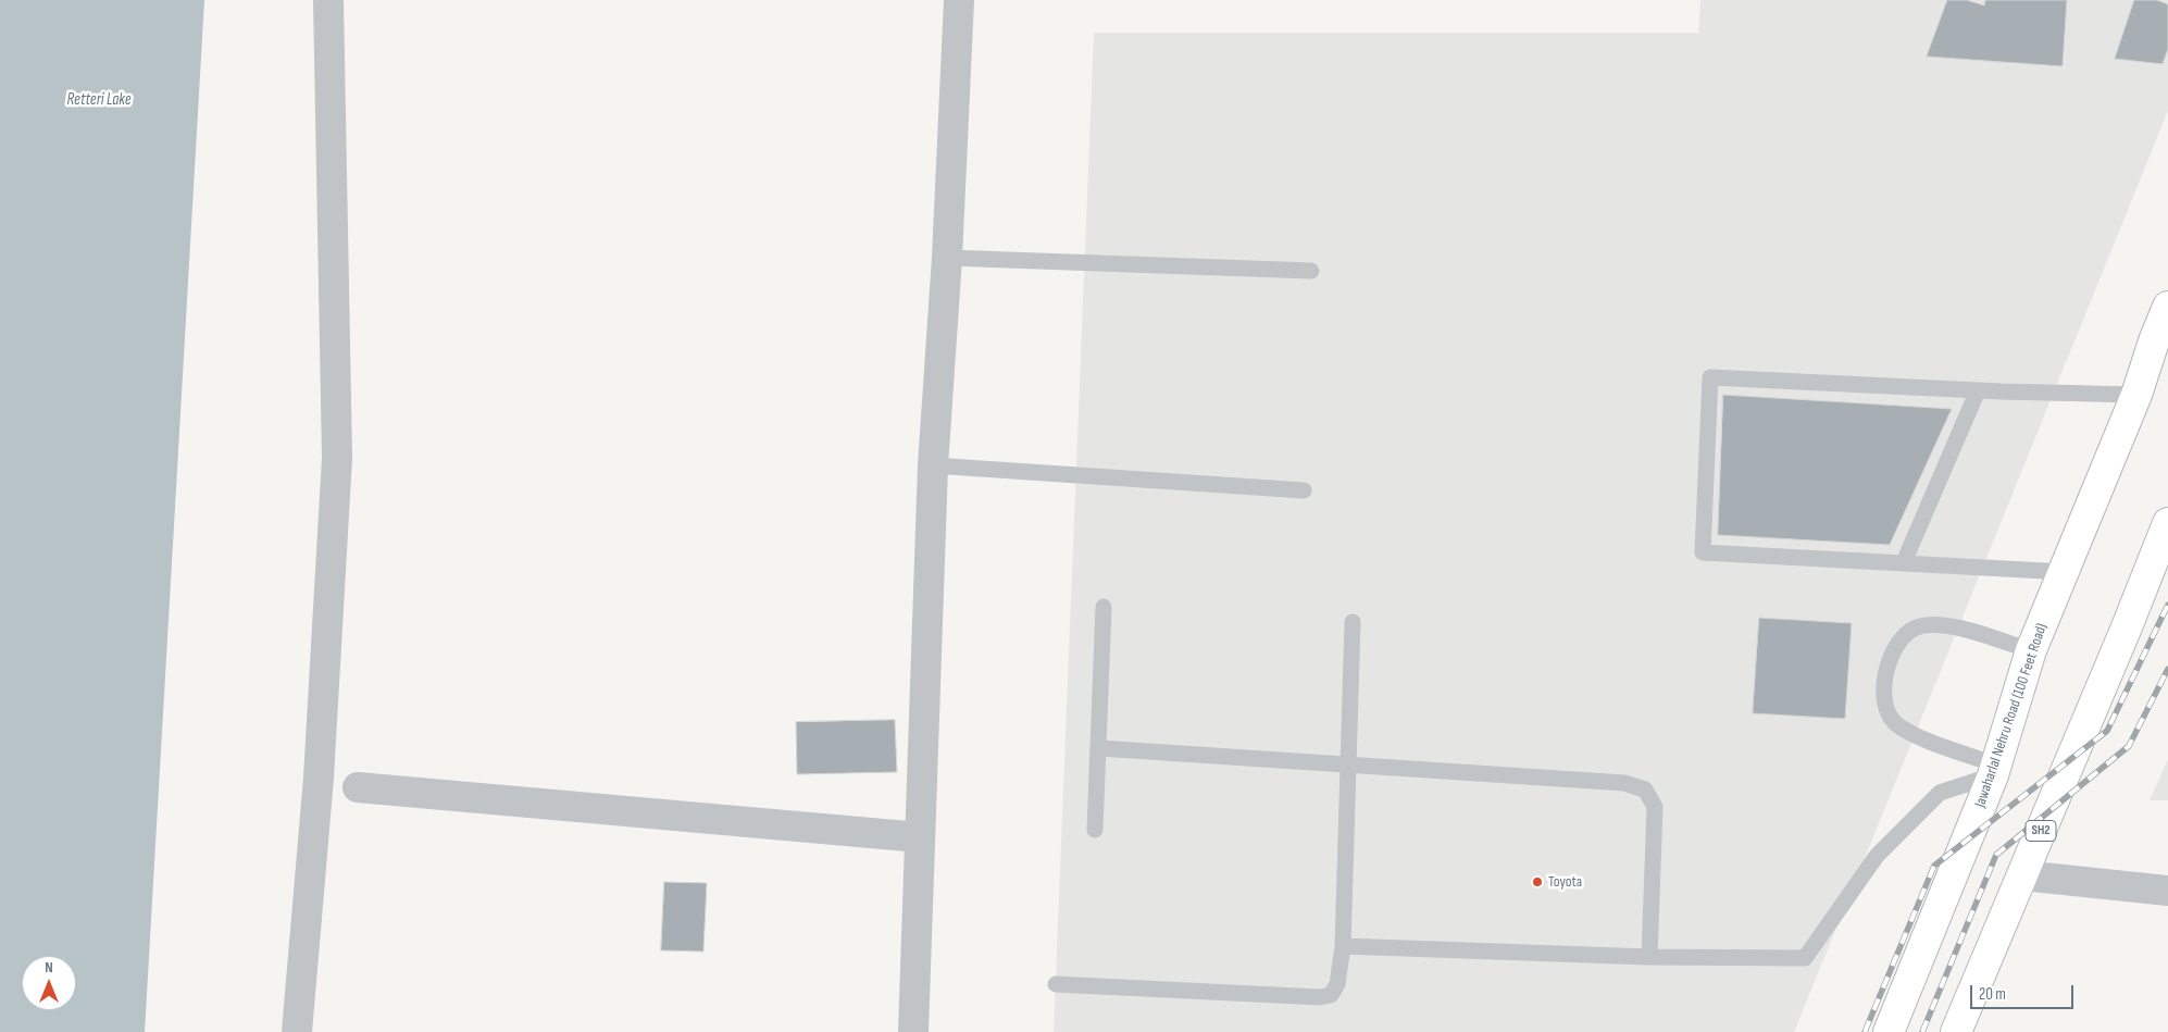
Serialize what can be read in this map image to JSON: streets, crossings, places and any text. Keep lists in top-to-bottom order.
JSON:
{
  "streets": {
    "main road": ["Jawaharlal Nehru Road (100 Feet Road)", "SH2"]
  },
  "water": ["Retteri Lake"],
  "places": ["Toyota"],
  "scale_bar": "20 m",
  "north": "top"
}
